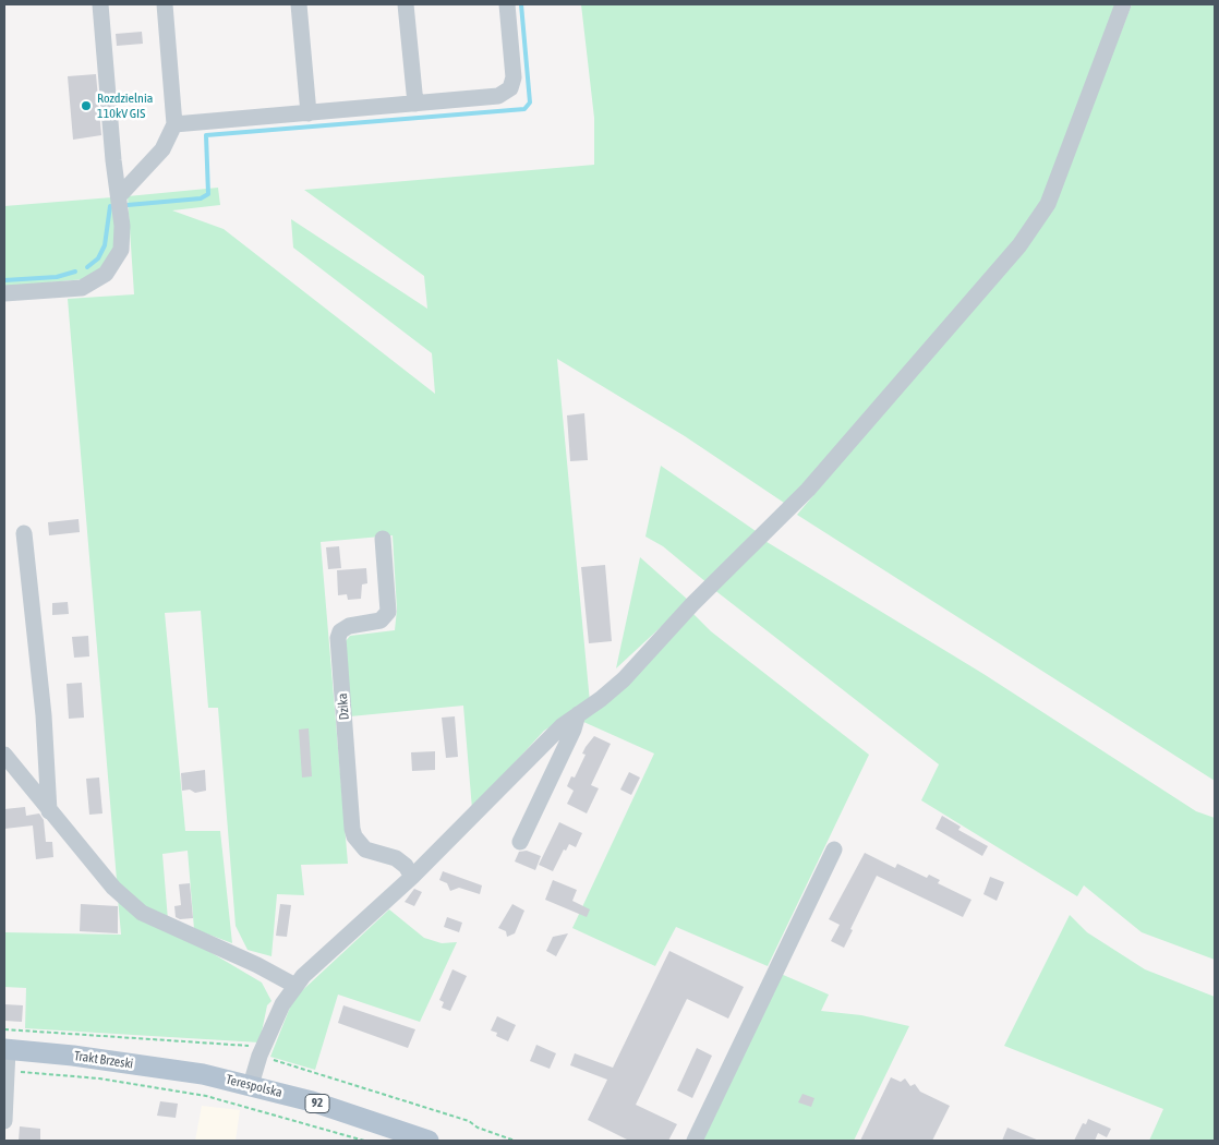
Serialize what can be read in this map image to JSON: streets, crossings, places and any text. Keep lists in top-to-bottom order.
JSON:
{
  "streets": {
    "main road": ["Trakt Brzeski", "Terespolska", "92"],
    "street": ["Dzika"]
  },
  "crossings": [
    ["Trakt Brzeski", "Terespolska"]
  ],
  "places": ["Rozdzielnia 110kV GIS"]
}
